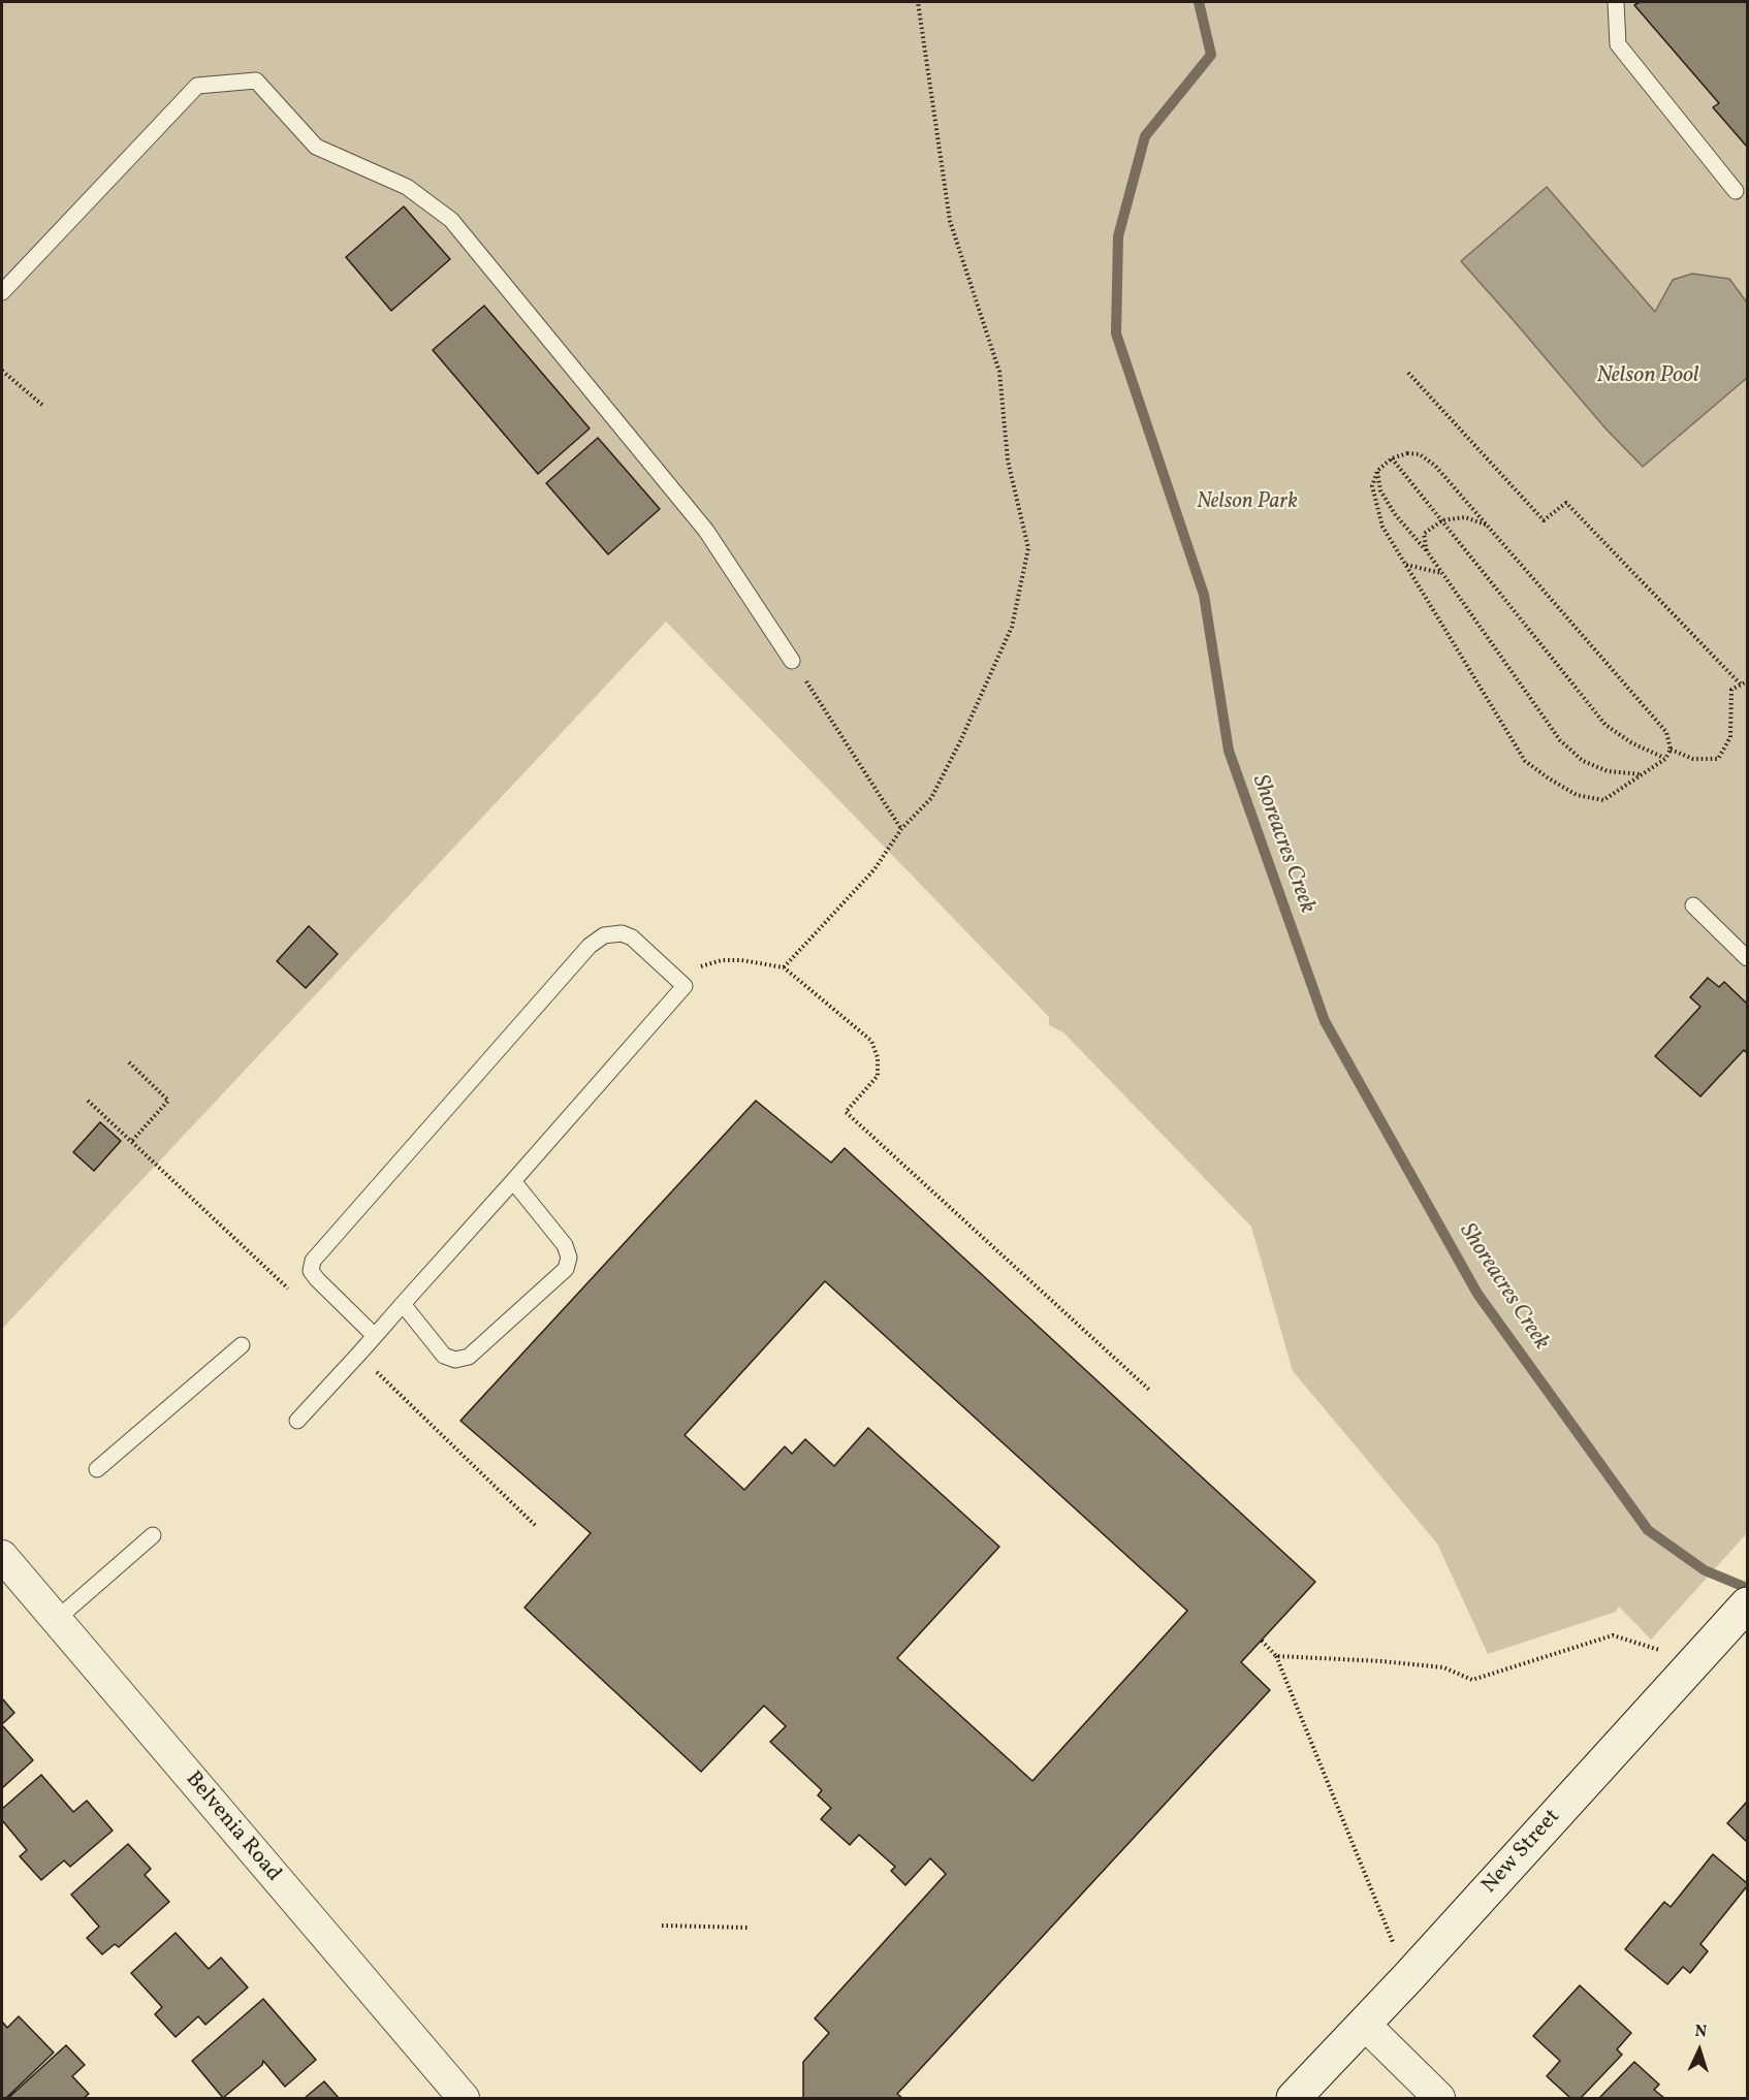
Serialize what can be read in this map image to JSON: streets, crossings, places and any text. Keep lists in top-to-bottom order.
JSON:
{
  "streets": {
    "main road": ["New Street"],
    "street": ["Belvenia Road"]
  },
  "water": ["Nelson Pool", "Shoreacres Creek"],
  "parks": ["Nelson Park"],
  "north": "top"
}
